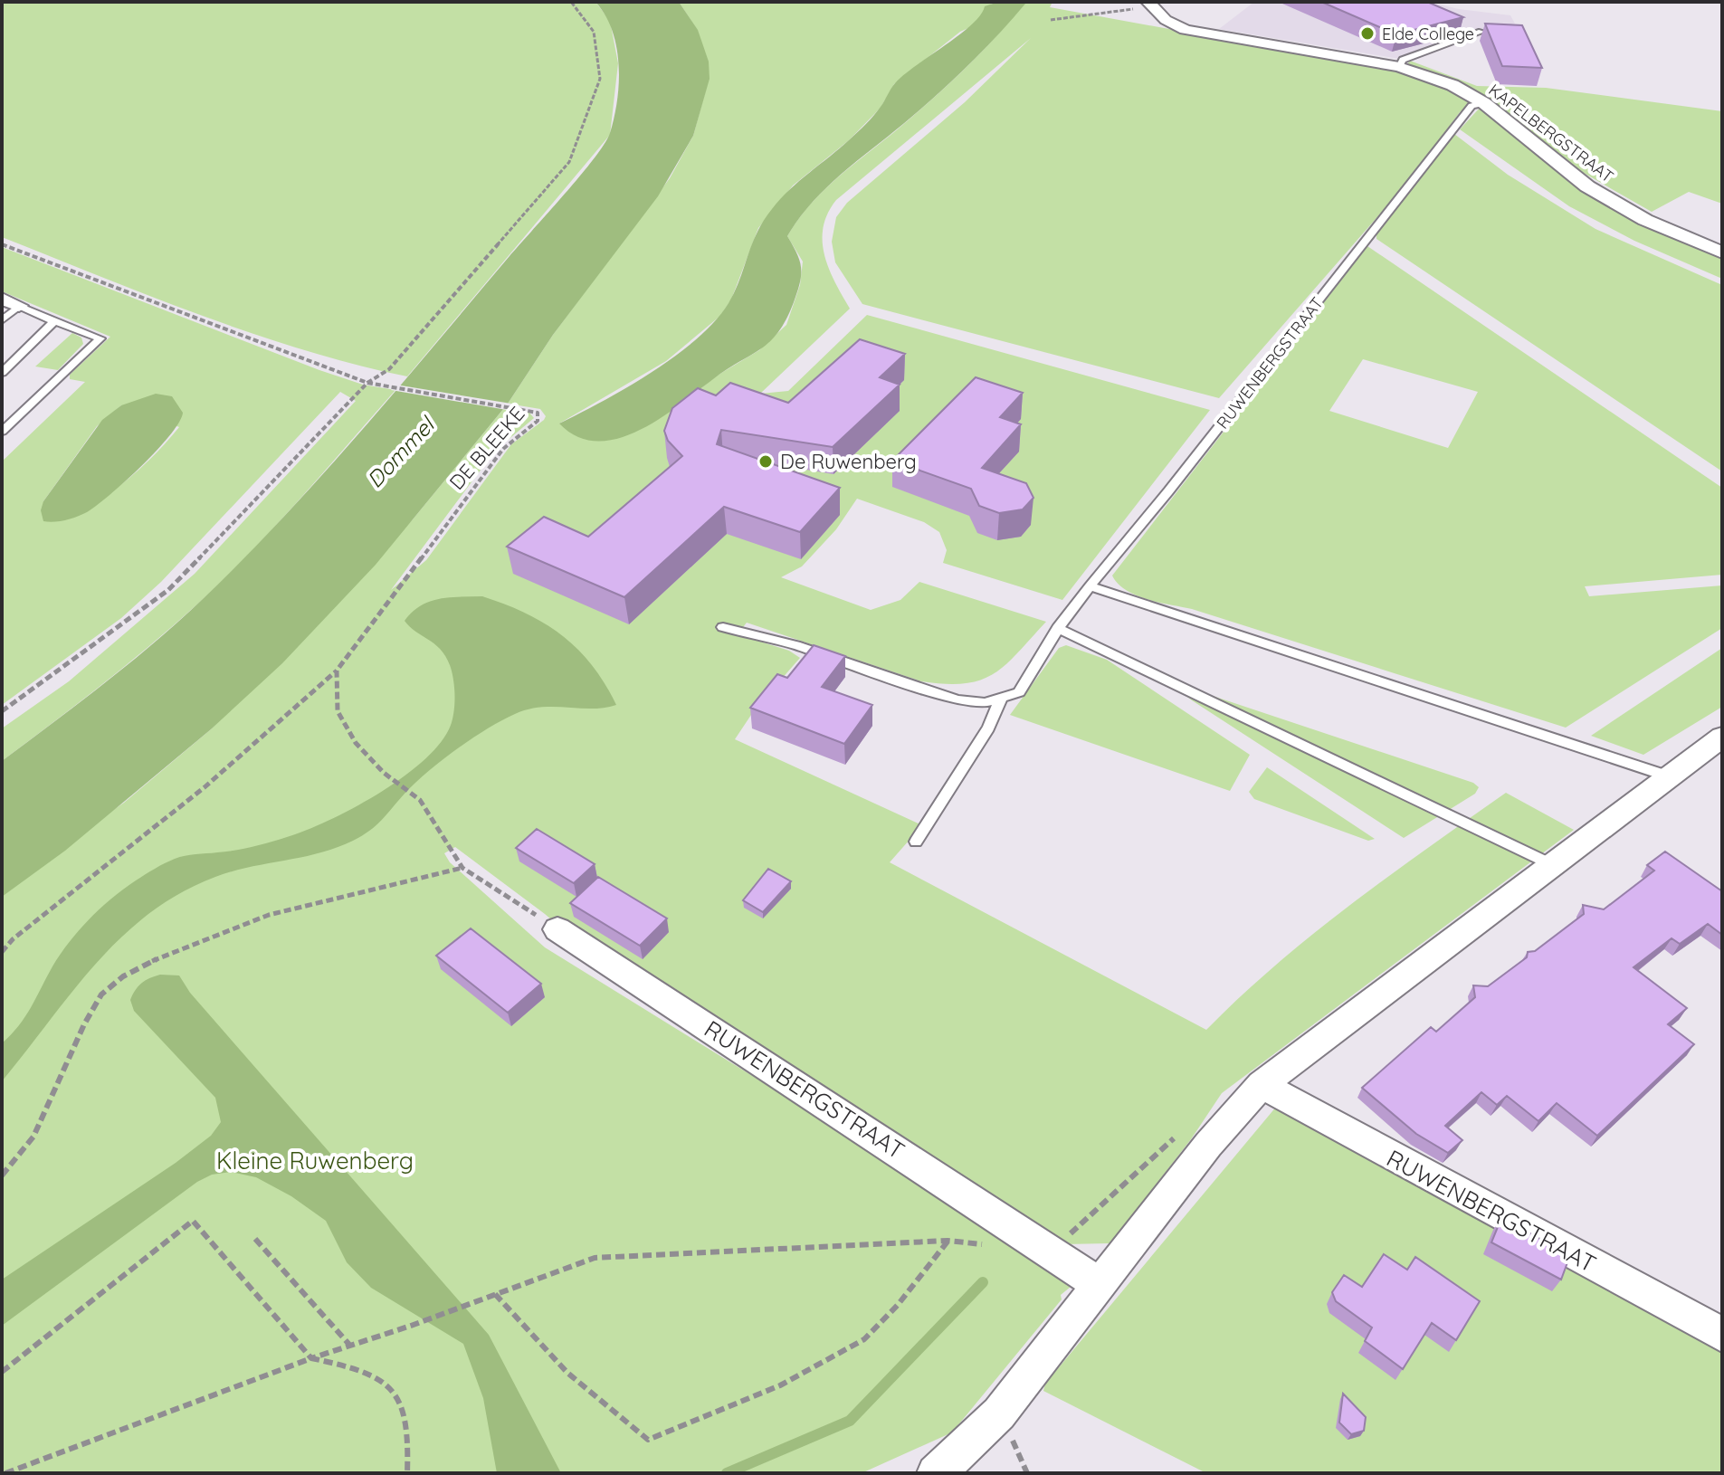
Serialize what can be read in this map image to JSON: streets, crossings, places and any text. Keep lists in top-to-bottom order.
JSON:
{
  "streets": {
    "street": ["KAPELBERGSTRAAT", "RUWENBERGSTRAAT"],
    "path": ["DE BLEEKE"]
  },
  "crossings": [
    ["KAPELBERGSTRAAT", "RUWENBERGSTRAAT"]
  ],
  "water": ["Dommel"],
  "parks": ["Kleine Ruwenberg"],
  "places": ["Elde College", "De Ruwenberg"]
}
